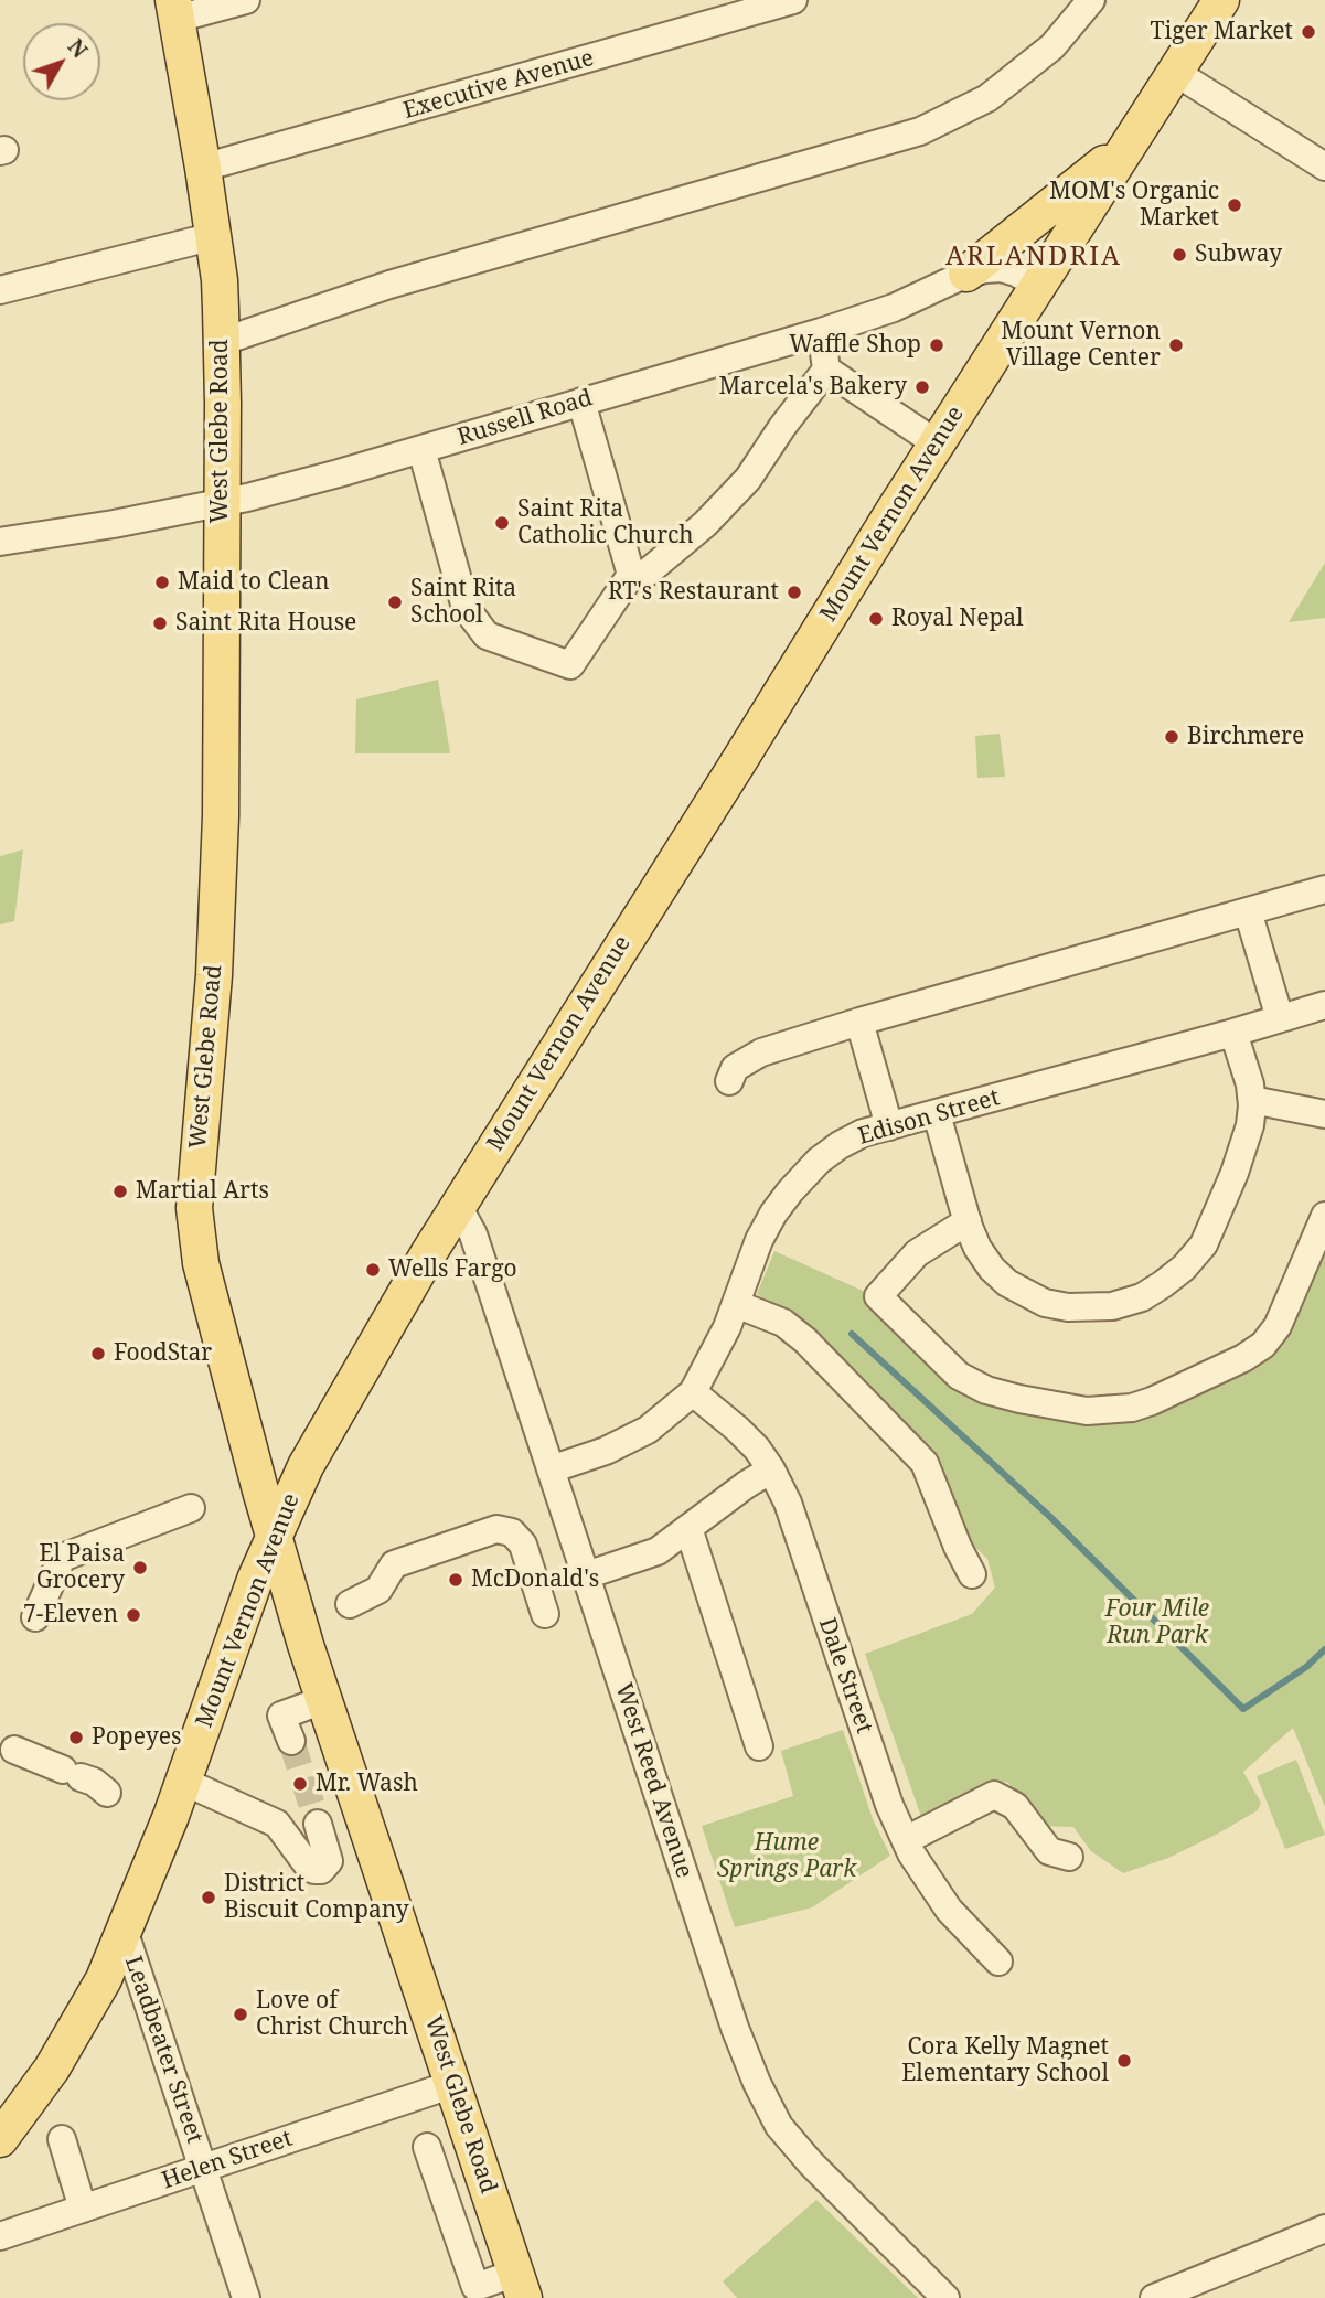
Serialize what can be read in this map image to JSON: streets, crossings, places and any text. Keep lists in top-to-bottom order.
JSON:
{
  "streets": {
    "main road": ["West Glebe Road", "Mount Vernon Avenue"],
    "street": [
      "Executive Avenue",
      "Russell Road",
      "Edison Street",
      "Dale Street",
      "West Reed Avenue",
      "Leadbeater Street",
      "Helen Street"
    ]
  },
  "crossings": [
    ["Executive Avenue", "West Glebe Road"],
    ["Russell Road", "West Glebe Road"],
    ["Russell Road", "Mount Vernon Avenue"],
    ["West Glebe Road", "Mount Vernon Avenue"],
    ["West Glebe Road", "Helen Street"],
    ["Mount Vernon Avenue", "West Reed Avenue"],
    ["Mount Vernon Avenue", "Leadbeater Street"],
    ["Edison Street", "Dale Street"],
    ["Edison Street", "West Reed Avenue"],
    ["Leadbeater Street", "Helen Street"]
  ],
  "districts": ["ARLANDRIA"],
  "parks": ["Four Mile Run Park", "Hume Springs Park"],
  "places": [
    "Tiger Market",
    "MOM's Organic Market",
    "Subway",
    "Waffle Shop",
    "Mount Vernon Village Center",
    "Marcela's Bakery",
    "Saint Rita Catholic Church",
    "Maid to Clean",
    "RT's Restaurant",
    "Saint Rita School",
    "Royal Nepal",
    "Saint Rita House",
    "Birchmere",
    "Martial Arts",
    "Wells Fargo",
    "FoodStar",
    "El Paisa Grocery",
    "McDonald's",
    "7-Eleven",
    "Popeyes",
    "Mr. Wash",
    "District Biscuit Company",
    "Love of Christ Church",
    "Cora Kelly Magnet Elementary School"
  ],
  "north": "top right"
}
